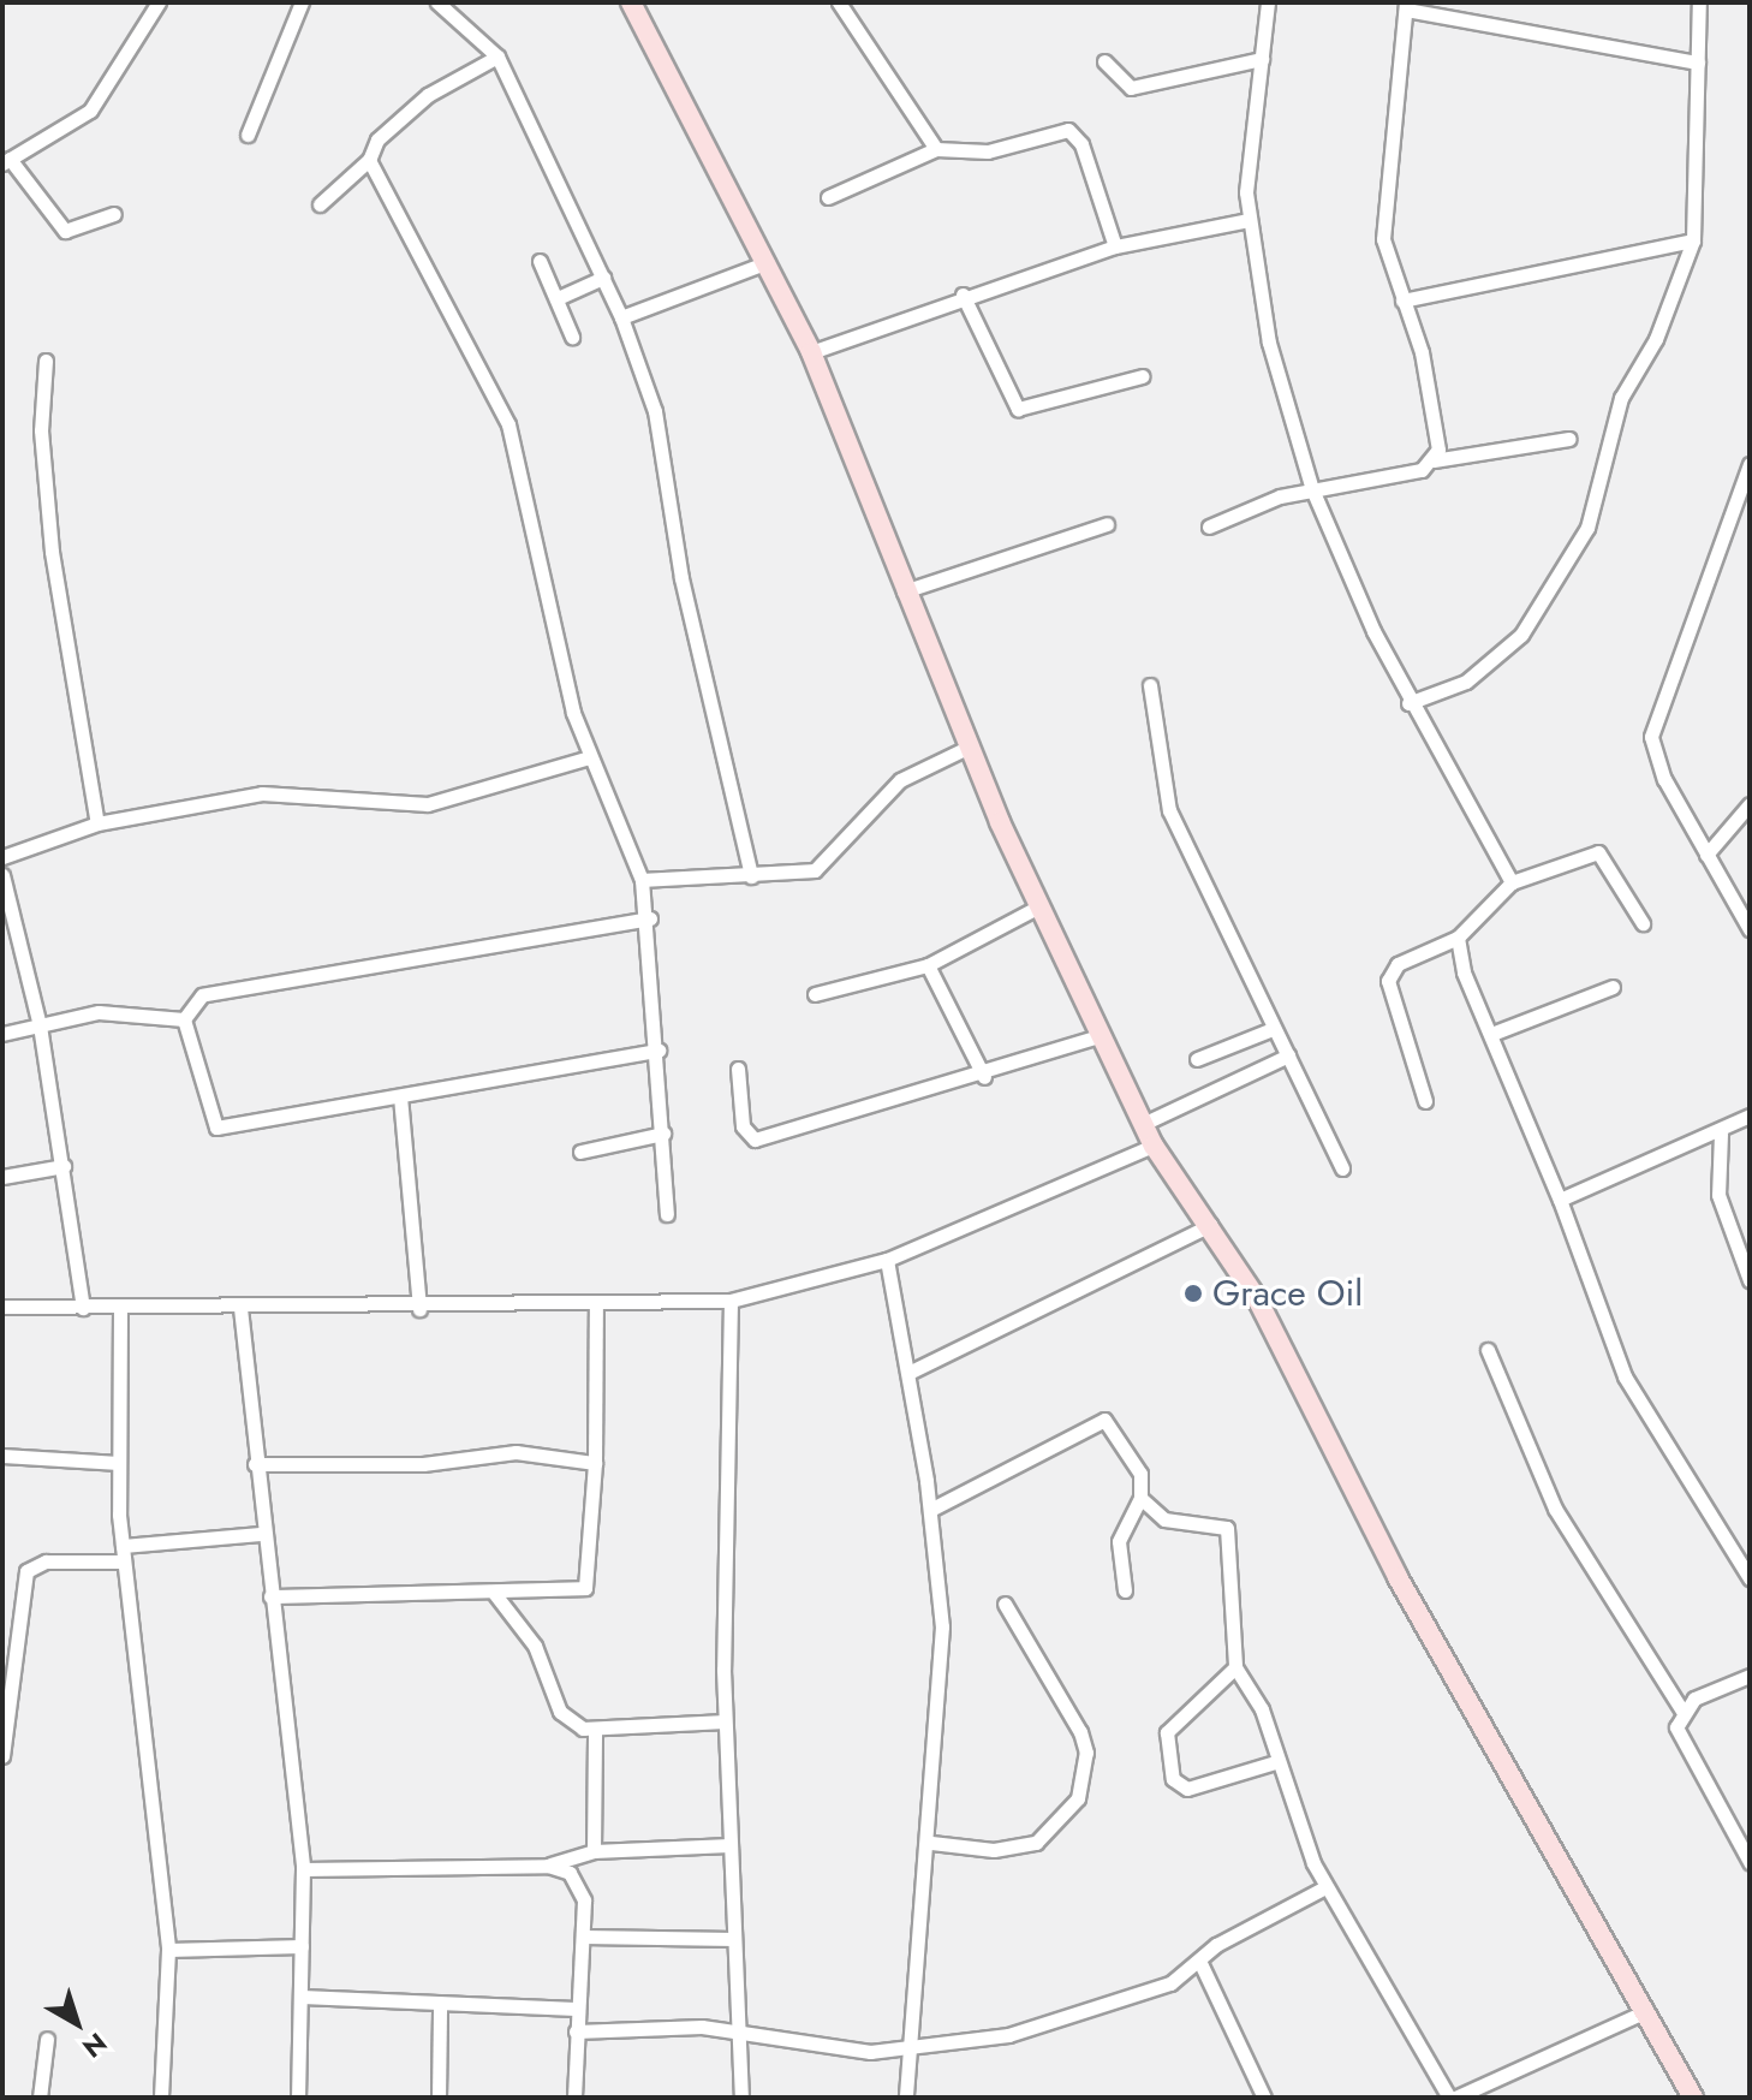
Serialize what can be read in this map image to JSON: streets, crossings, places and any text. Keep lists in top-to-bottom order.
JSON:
{
  "places": ["Grace Oil"],
  "north": "bottom right"
}
